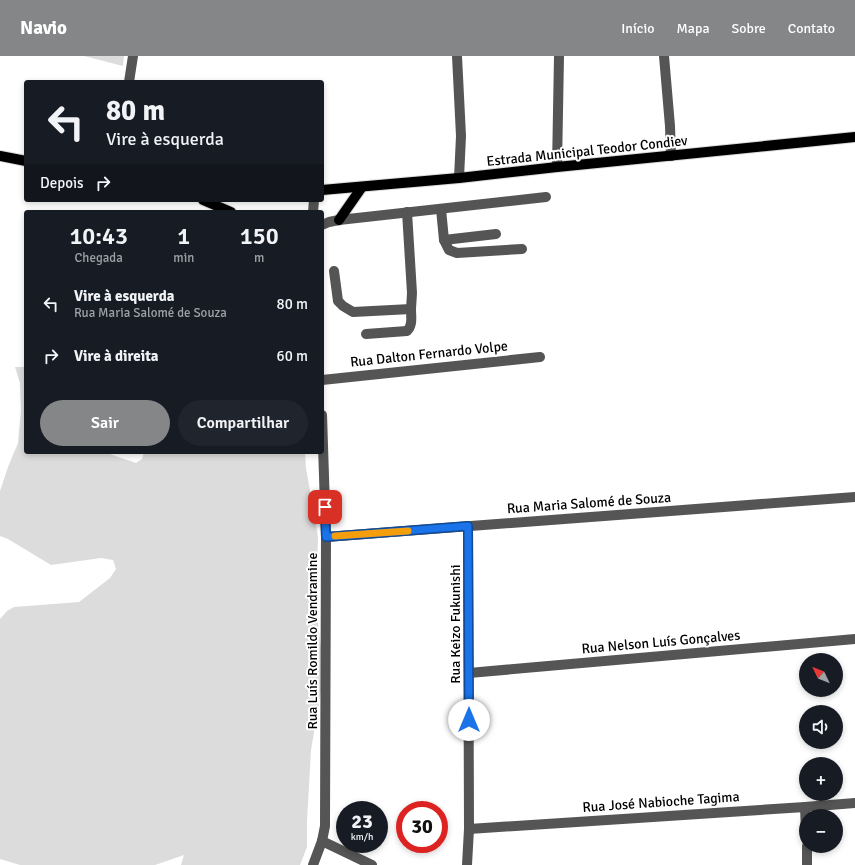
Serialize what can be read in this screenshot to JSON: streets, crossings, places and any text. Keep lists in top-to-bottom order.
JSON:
{
  "streets": {
    "main road": ["Estrada Municipal Teodor Condiev"],
    "street": [
      "Rua Dalton Fernardo Volpe",
      "Rua Maria Salomé de Souza",
      "Rua Keizo Fukunishi",
      "Rua Luís Romildo Vendramine",
      "Rua Nelson Luís Gonçalves",
      "Rua José Nabioche Tagima"
    ]
  },
  "crossings": [
    ["Rua Maria Salomé de Souza", "Rua Keizo Fukunishi"],
    ["Rua Maria Salomé de Souza", "Rua Luís Romildo Vendramine"],
    ["Rua Keizo Fukunishi", "Rua Nelson Luís Gonçalves"],
    ["Rua Keizo Fukunishi", "Rua José Nabioche Tagima"]
  ],
  "north": "top left",
  "page": {
    "header": "Navio",
    "nav": [
      "Início",
      "Mapa",
      "Sobre",
      "Contato"
    ],
    "turn": ["80 m", "Vire à esquerda"],
    "then": "Depois",
    "eta": [
      "10:43",
      "Chegada",
      "1",
      "min",
      "150",
      "m"
    ],
    "list": [
      {
        "name": "Vire à esquerda",
        "note": "Rua Maria Salomé de Souza",
        "value": "80 m"
      },
      {
        "name": "Vire à direita",
        "value": "60 m"
      }
    ],
    "buttons": ["Sair", "Compartilhar"],
    "map_buttons": ["+", "−"],
    "speed": "23 km/h",
    "limit": "30"
  }
}
